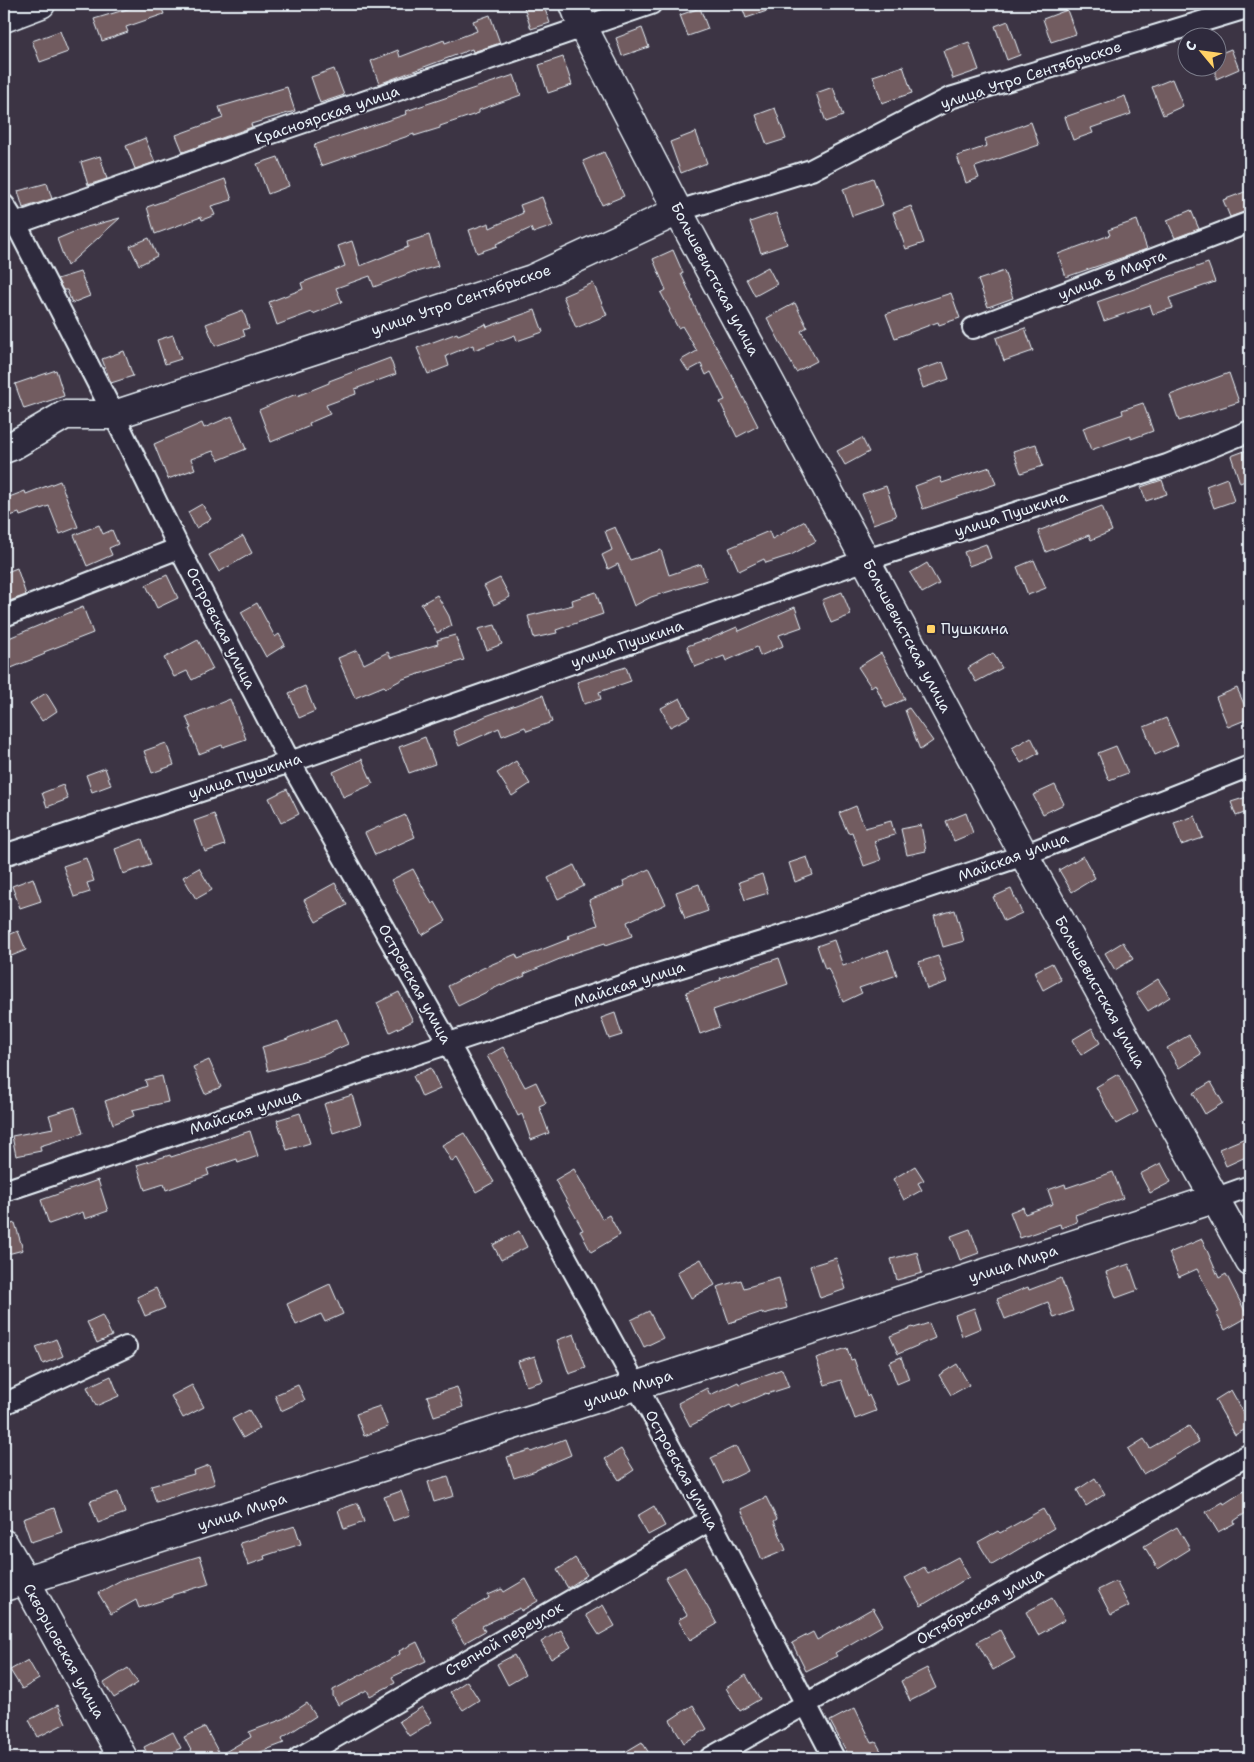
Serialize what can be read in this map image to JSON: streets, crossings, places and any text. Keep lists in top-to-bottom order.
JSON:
{
  "streets": {
    "street": [
      "улица Утро Сентябрьское",
      "Красноярская улица",
      "улица 8 Марта",
      "Большевистская улица",
      "улица Пушкина",
      "Островская улица",
      "Майская улица",
      "улица Мира",
      "Октябрьская улица",
      "Степной переулок",
      "Скворцовская улица"
    ]
  },
  "crossings": [
    ["улица Утро Сентябрьское", "Большевистская улица"],
    ["улица Утро Сентябрьское", "Островская улица"],
    ["Красноярская улица", "Большевистская улица"],
    ["Красноярская улица", "Островская улица"],
    ["Большевистская улица", "улица Пушкина"],
    ["Большевистская улица", "Майская улица"],
    ["Большевистская улица", "улица Мира"],
    ["улица Пушкина", "Островская улица"],
    ["Островская улица", "Майская улица"],
    ["Островская улица", "улица Мира"],
    ["Островская улица", "Октябрьская улица"],
    ["Островская улица", "Степной переулок"],
    ["улица Мира", "Скворцовская улица"]
  ],
  "places": {
    "transit": ["Пушкина"]
  },
  "north": "top left"
}
